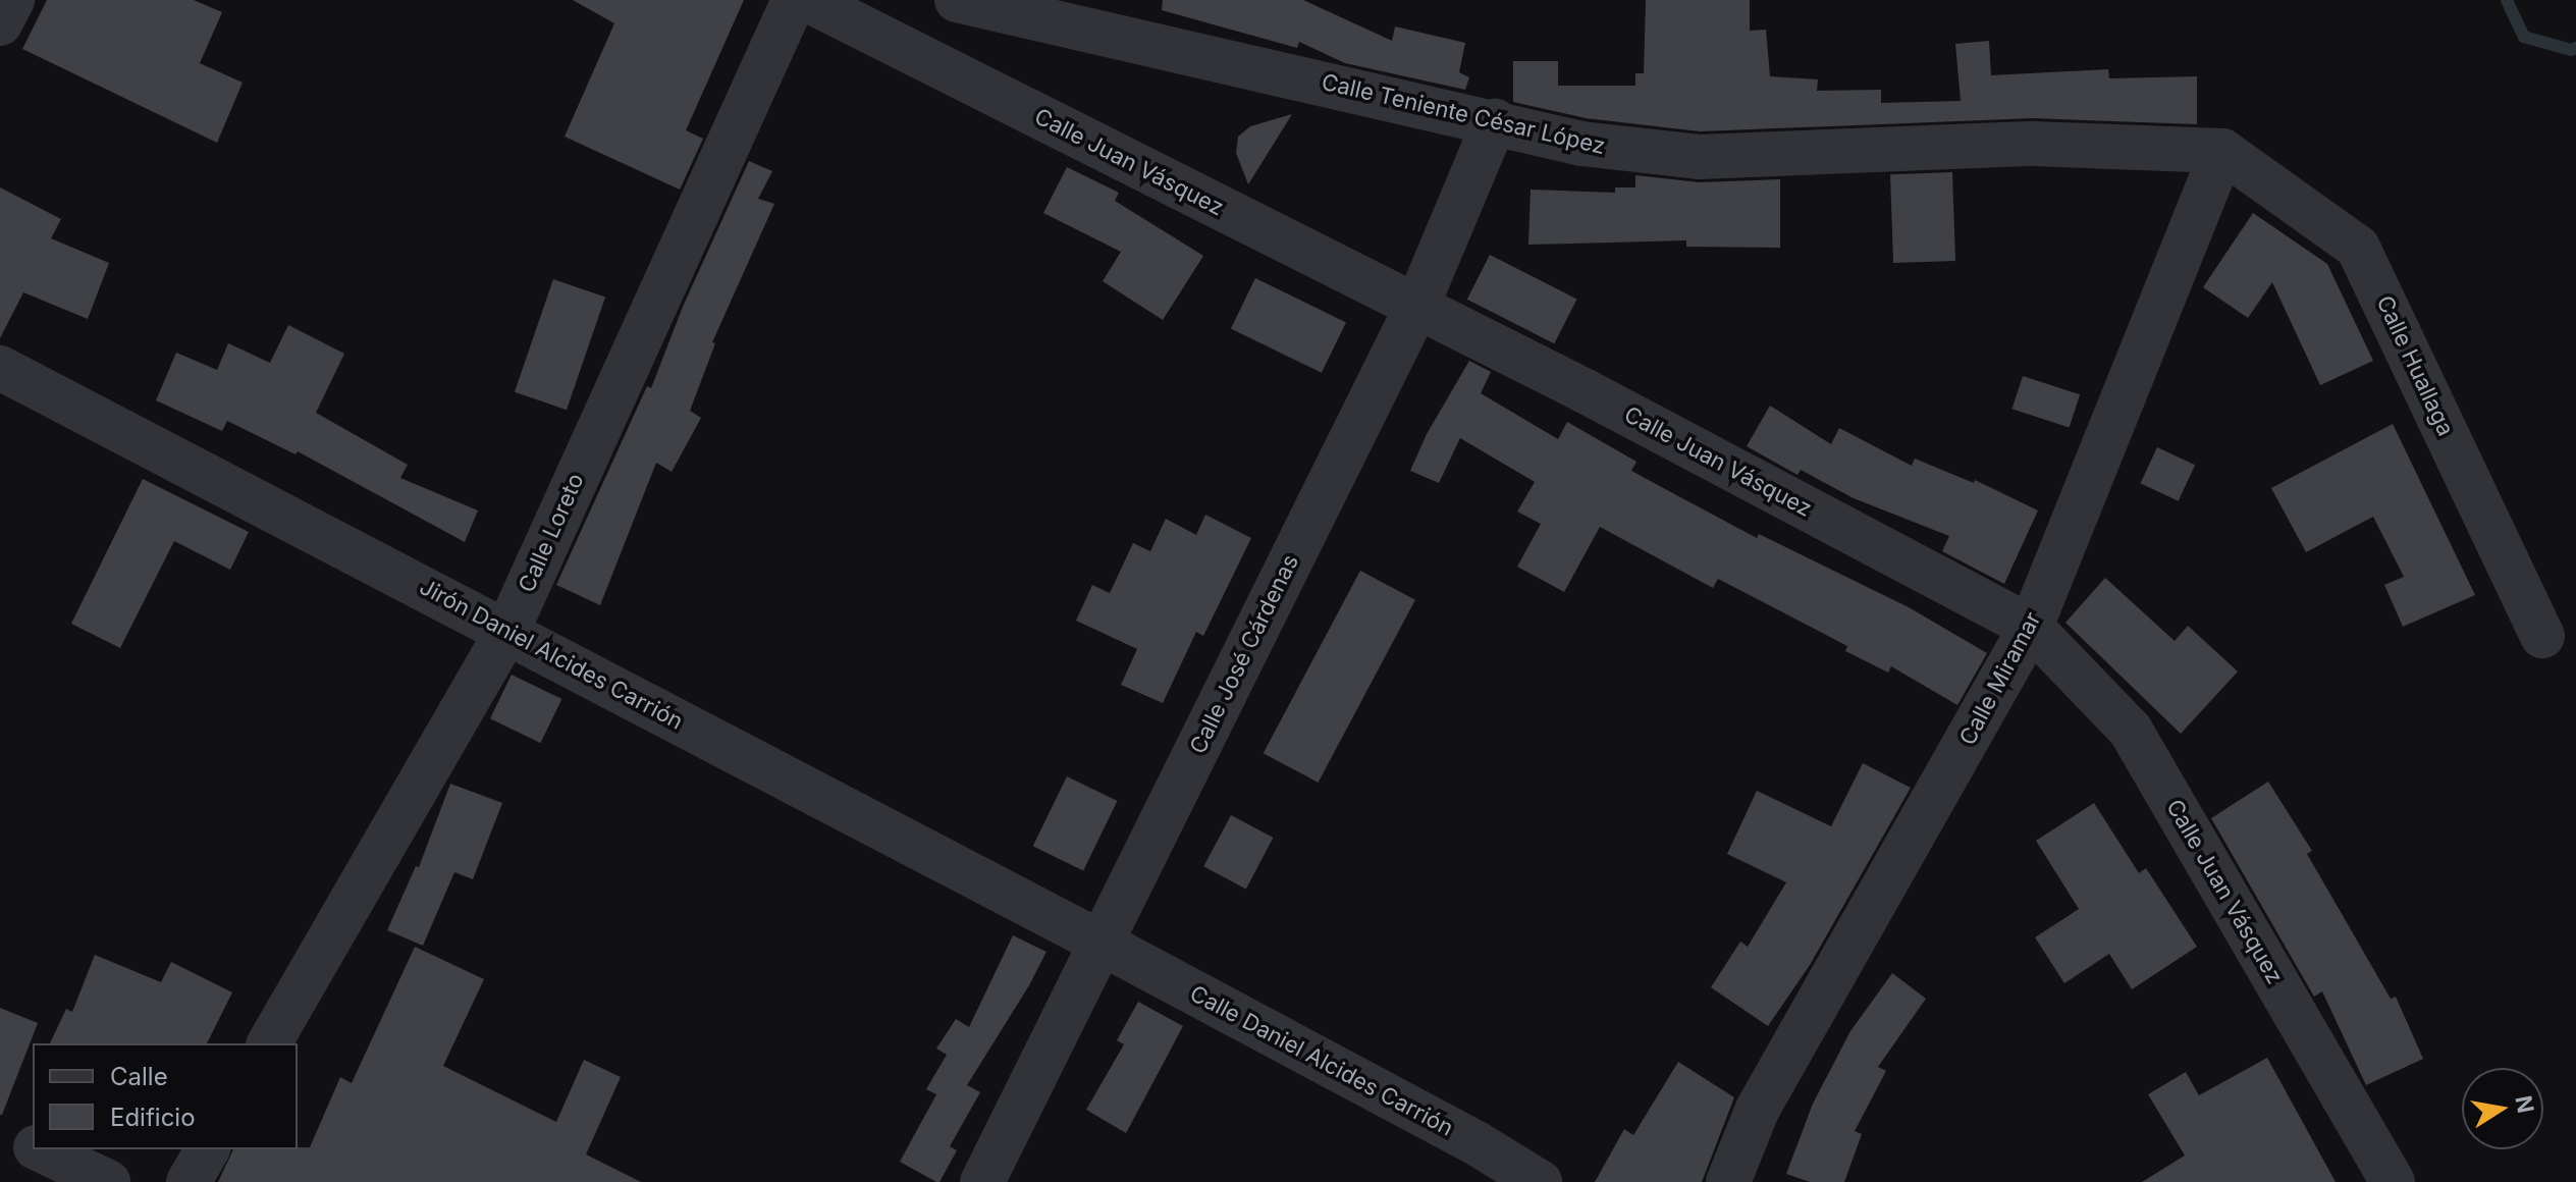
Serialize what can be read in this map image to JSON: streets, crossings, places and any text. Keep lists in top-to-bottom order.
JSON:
{
  "streets": {
    "street": [
      "Calle Teniente César López",
      "Calle Juan Vásquez",
      "Calle Huallaga",
      "Calle Loreto",
      "Jirón Daniel Alcides Carrión",
      "Calle José Cárdenas",
      "Calle Miramar",
      "Calle Daniel Alcides Carrión"
    ]
  },
  "crossings": [
    ["Calle Teniente César López", "Calle Huallaga"],
    ["Calle Teniente César López", "Calle José Cárdenas"],
    ["Calle Teniente César López", "Calle Miramar"],
    ["Calle Juan Vásquez", "Calle José Cárdenas"],
    ["Calle Juan Vásquez", "Calle Miramar"],
    ["Calle Huallaga", "Calle Miramar"],
    ["Calle Loreto", "Jirón Daniel Alcides Carrión"],
    ["Jirón Daniel Alcides Carrión", "Calle José Cárdenas"],
    ["Jirón Daniel Alcides Carrión", "Calle Daniel Alcides Carrión"],
    ["Calle José Cárdenas", "Calle Daniel Alcides Carrión"]
  ],
  "legend": ["Calle", "Edificio"],
  "north": "right"
}
